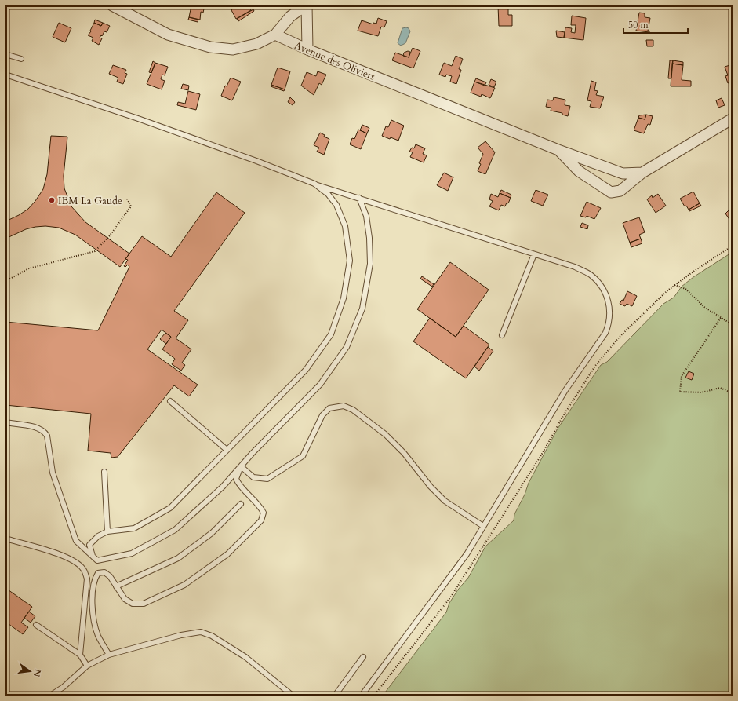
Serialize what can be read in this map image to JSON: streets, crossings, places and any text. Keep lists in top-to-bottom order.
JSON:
{
  "streets": {
    "street": ["Avenue des Oliviers"]
  },
  "places": ["IBM La Gaude"],
  "scale_bar": "50 m",
  "north": "right"
}
